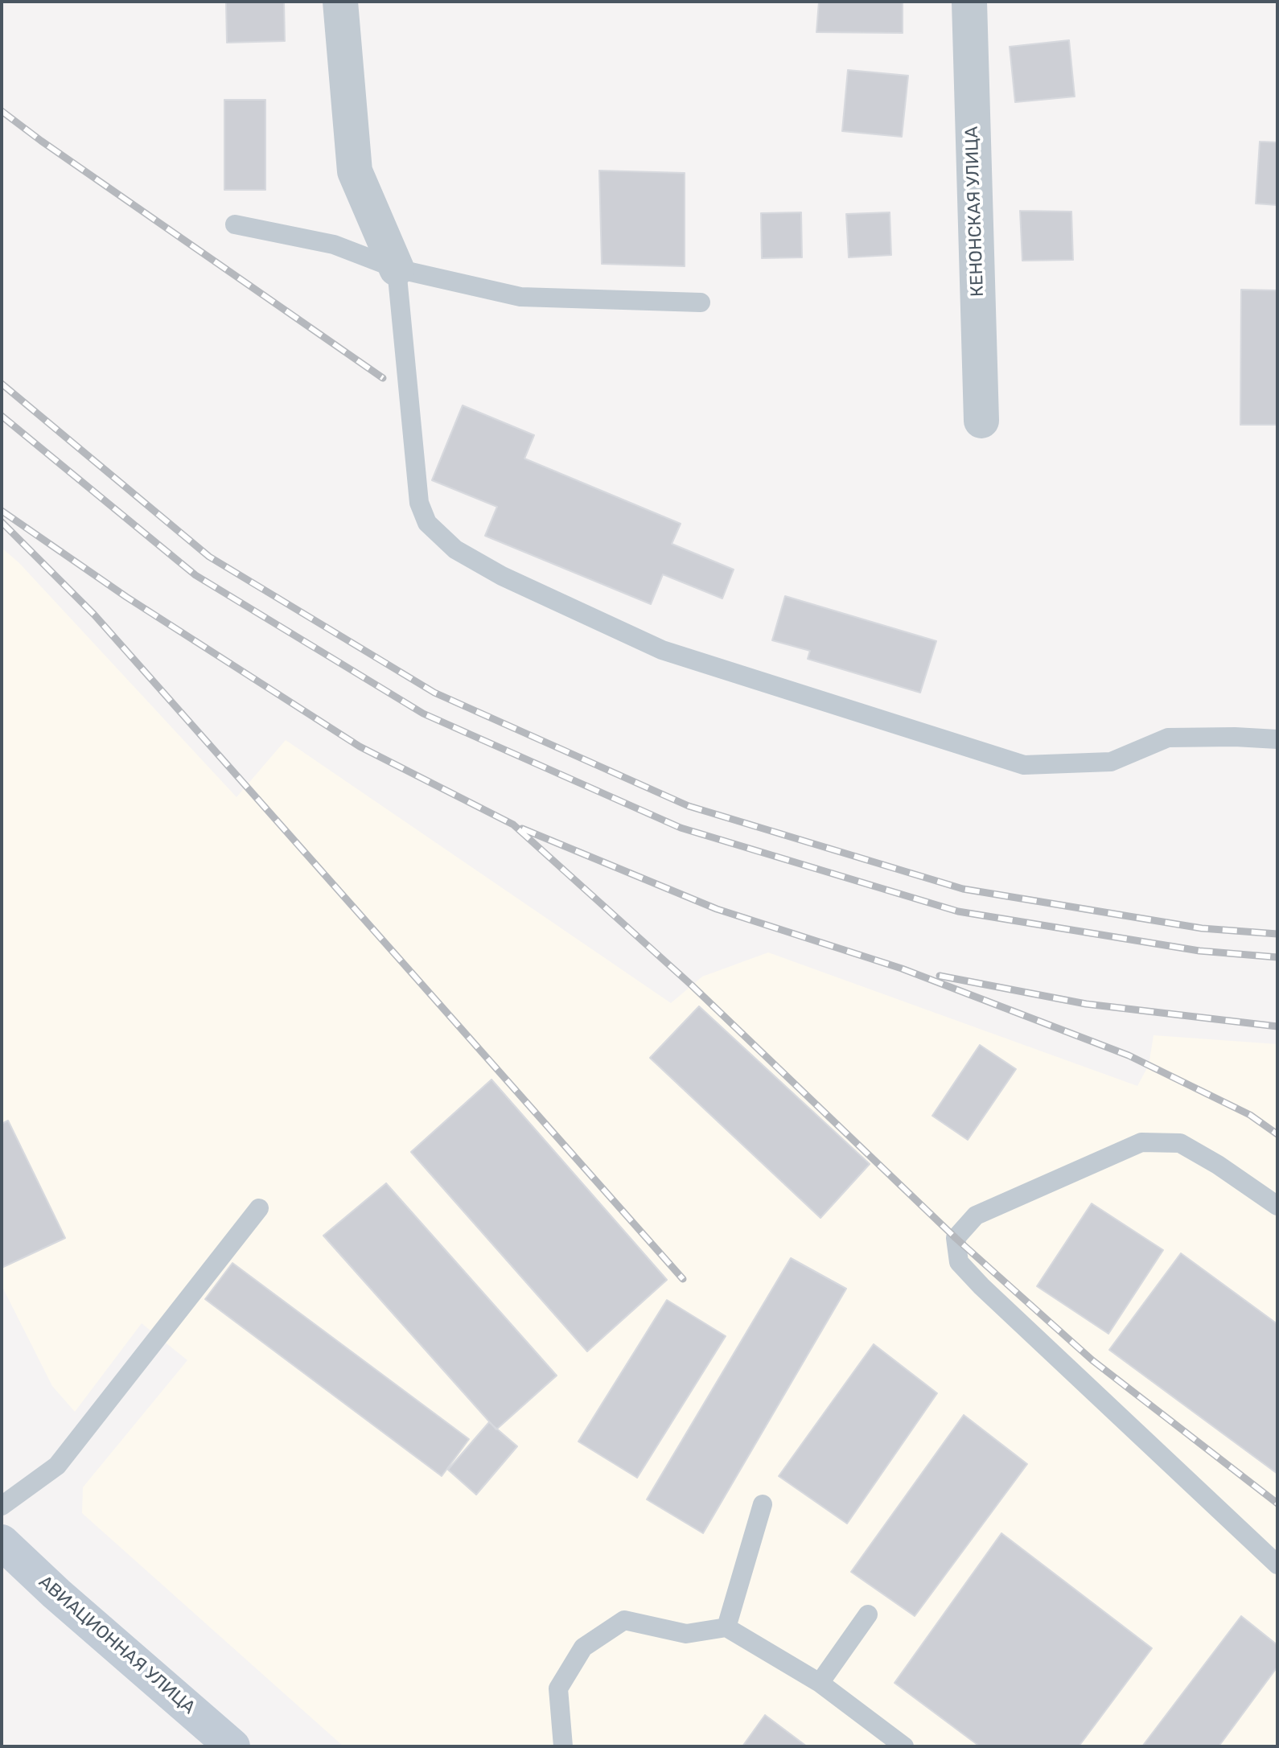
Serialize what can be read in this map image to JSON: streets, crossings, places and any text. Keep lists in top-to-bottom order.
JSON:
{
  "streets": {
    "main road": ["АВИАЦИОННАЯ УЛИЦА"],
    "street": ["КЕНОНСКАЯ УЛИЦА"]
  }
}
